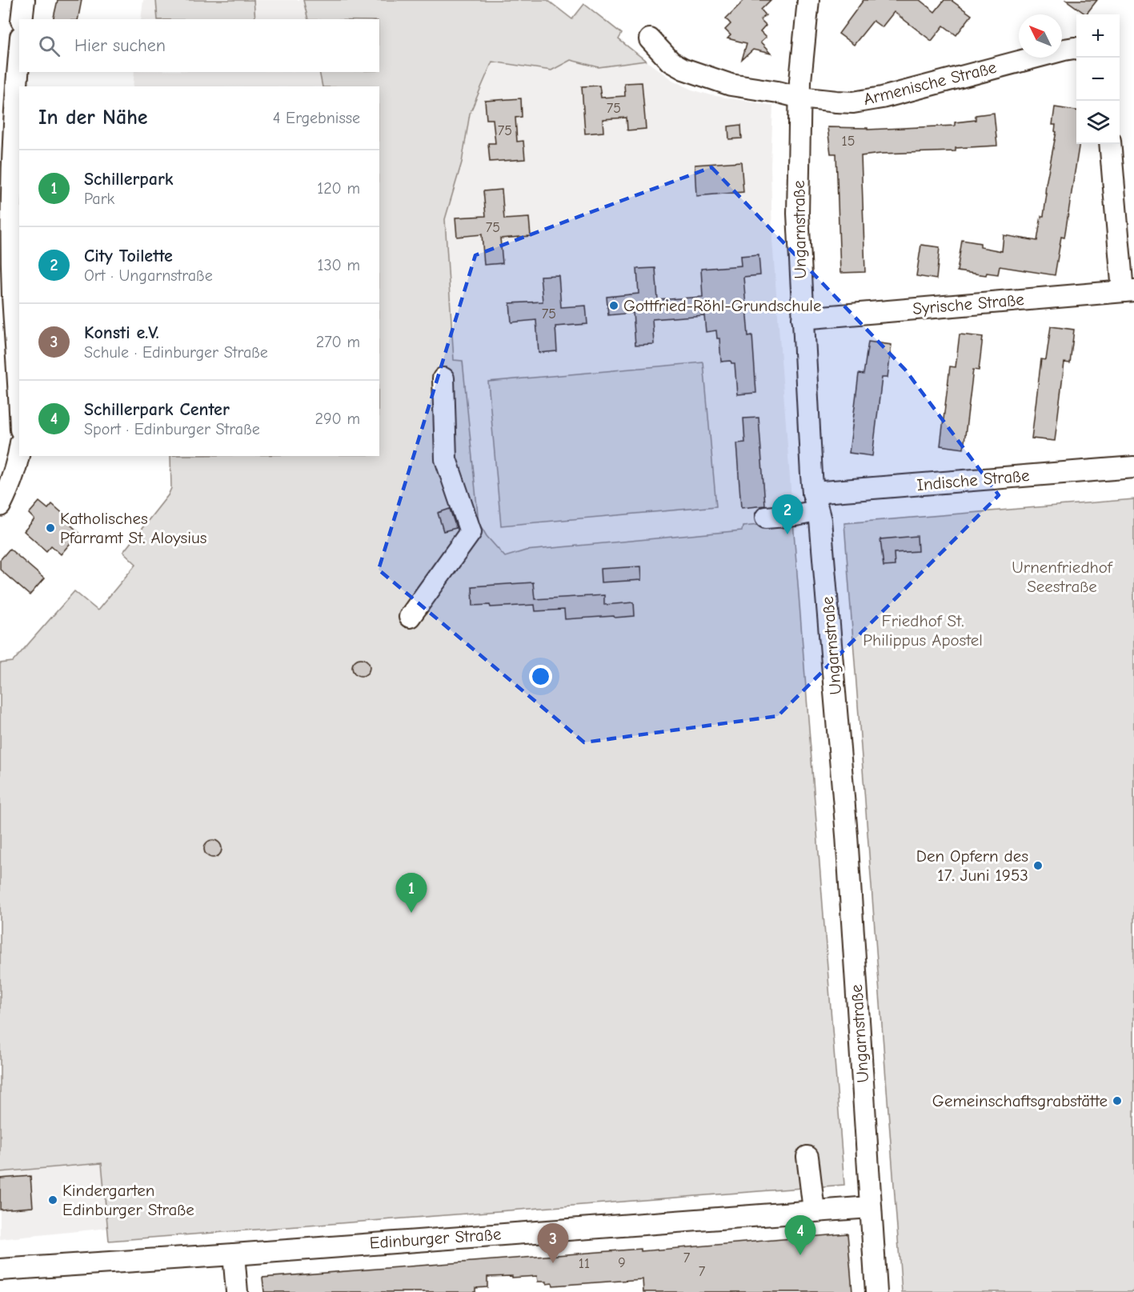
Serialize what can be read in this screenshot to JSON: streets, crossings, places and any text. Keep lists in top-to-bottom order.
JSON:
{
  "streets": {
    "street": [
      "Armenische Straße",
      "Ungarnstraße",
      "Syrische Straße",
      "Indische Straße",
      "Edinburger Straße"
    ]
  },
  "crossings": [
    ["Armenische Straße", "Ungarnstraße"],
    ["Ungarnstraße", "Syrische Straße"],
    ["Ungarnstraße", "Indische Straße"],
    ["Ungarnstraße", "Edinburger Straße"]
  ],
  "parks": ["Urnenfriedhof Seestraße", "Friedhof St. Philippus Apostel"],
  "places": [
    "Gottfried-Röhl-Grundschule",
    "Katholisches Pfarramt St. Aloysius",
    "Den Opfern des 17. Juni 1953",
    "Gemeinschaftsgrabstätte",
    "Kindergarten Edinburger Straße"
  ],
  "house_numbers": [
    "75",
    "75",
    "15",
    "75",
    "75",
    "7",
    "9",
    "11",
    "7"
  ],
  "north": "top left",
  "page": {
    "map_buttons": ["+", "−"],
    "search": "Hier suchen",
    "heading": ["In der Nähe", "4 Ergebnisse"],
    "list": [
      {
        "mark": "1",
        "name": "Schillerpark",
        "note": "Park",
        "value": "120 m"
      },
      {
        "mark": "2",
        "name": "City Toilette",
        "note": "Ort · Ungarnstraße",
        "value": "130 m"
      },
      {
        "mark": "3",
        "name": "Konsti e.V.",
        "note": "Schule · Edinburger Straße",
        "value": "270 m"
      },
      {
        "mark": "4",
        "name": "Schillerpark Center",
        "note": "Sport · Edinburger Straße",
        "value": "290 m"
      }
    ],
    "pins": [
      "2",
      "1",
      "4",
      "3"
    ]
  }
}
